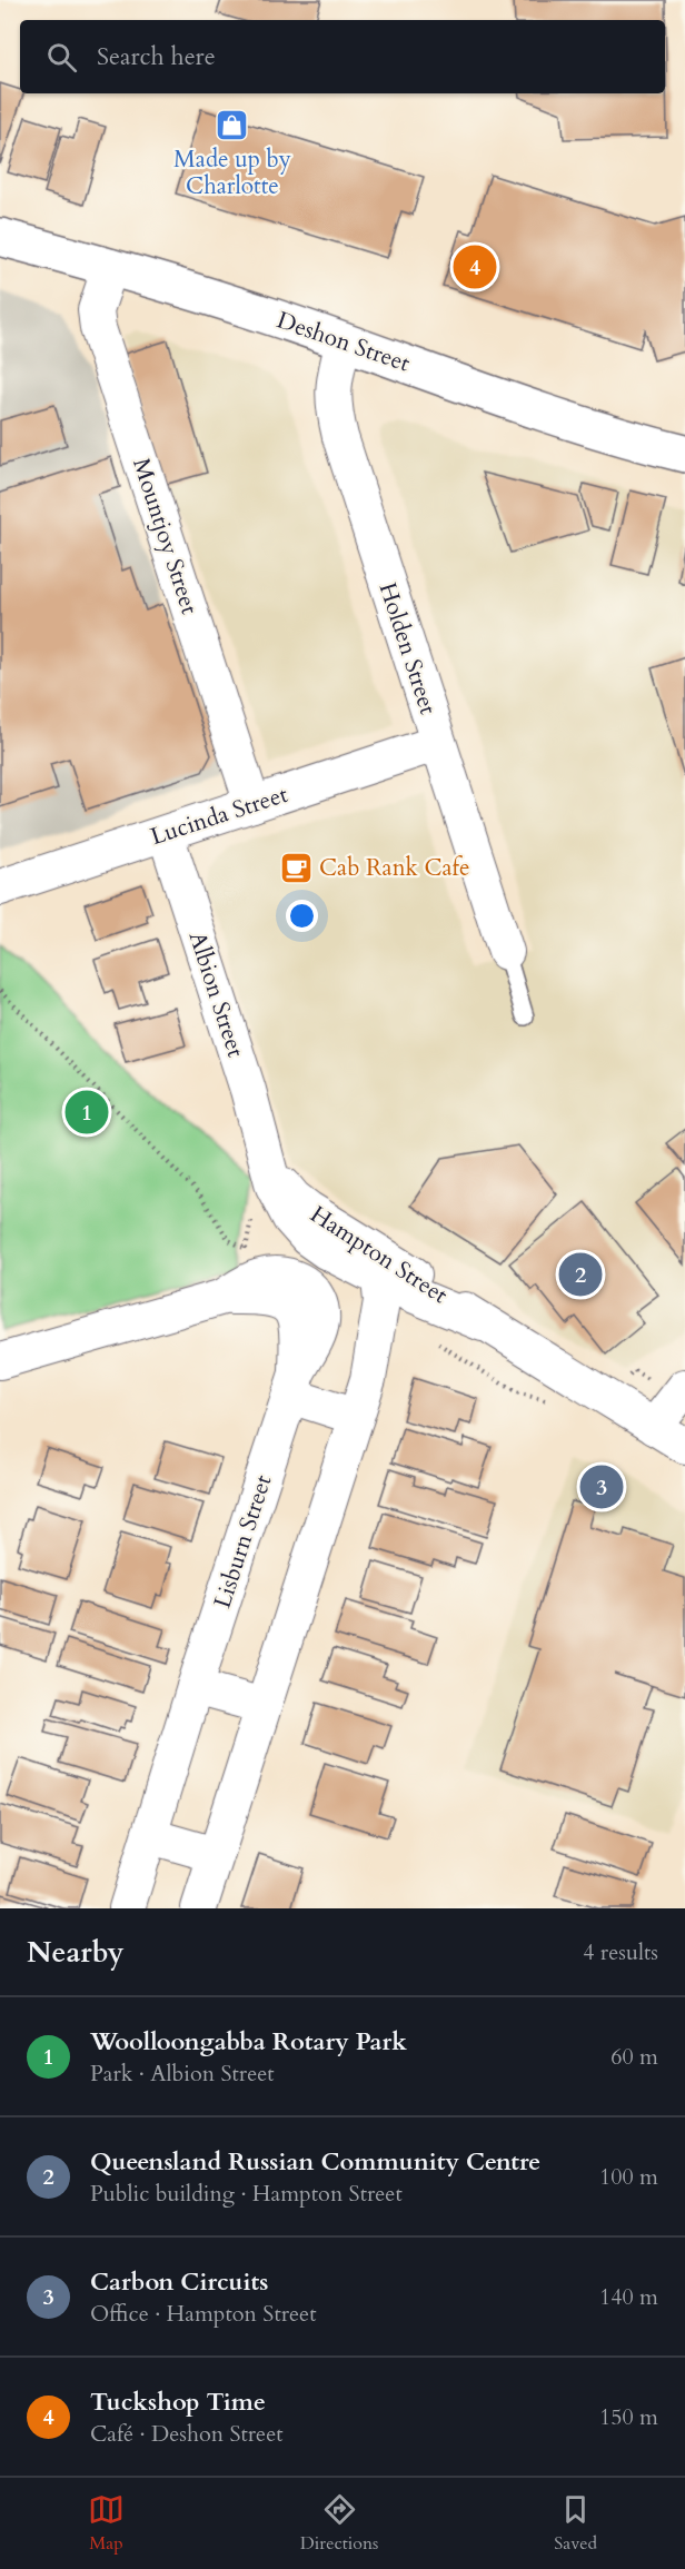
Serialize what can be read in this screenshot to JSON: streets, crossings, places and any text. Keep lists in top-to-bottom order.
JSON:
{
  "streets": {
    "street": [
      "Deshon Street",
      "Mountjoy Street",
      "Holden Street",
      "Lucinda Street",
      "Albion Street",
      "Hampton Street",
      "Lisburn Street"
    ]
  },
  "crossings": [
    ["Deshon Street", "Mountjoy Street"],
    ["Deshon Street", "Holden Street"],
    ["Mountjoy Street", "Lucinda Street"],
    ["Holden Street", "Lucinda Street"],
    ["Lucinda Street", "Albion Street"],
    ["Albion Street", "Hampton Street"]
  ],
  "places": {
    "shop": ["Made up by Charlotte"],
    "cafe": ["Cab Rank Cafe"]
  },
  "page": {
    "search": "Search here",
    "pins": [
      "4",
      "1",
      "2",
      "3"
    ],
    "heading": ["Nearby", "4 results"],
    "list": [
      {
        "mark": "1",
        "name": "Woolloongabba Rotary Park",
        "note": "Park · Albion Street",
        "value": "60 m"
      },
      {
        "mark": "2",
        "name": "Queensland Russian Community Centre",
        "note": "Public building · Hampton Street",
        "value": "100 m"
      },
      {
        "mark": "3",
        "name": "Carbon Circuits",
        "note": "Office · Hampton Street",
        "value": "140 m"
      },
      {
        "mark": "4",
        "name": "Tuckshop Time",
        "note": "Café · Deshon Street",
        "value": "150 m"
      }
    ],
    "nav": ["Map", "Directions", "Saved"]
  }
}
